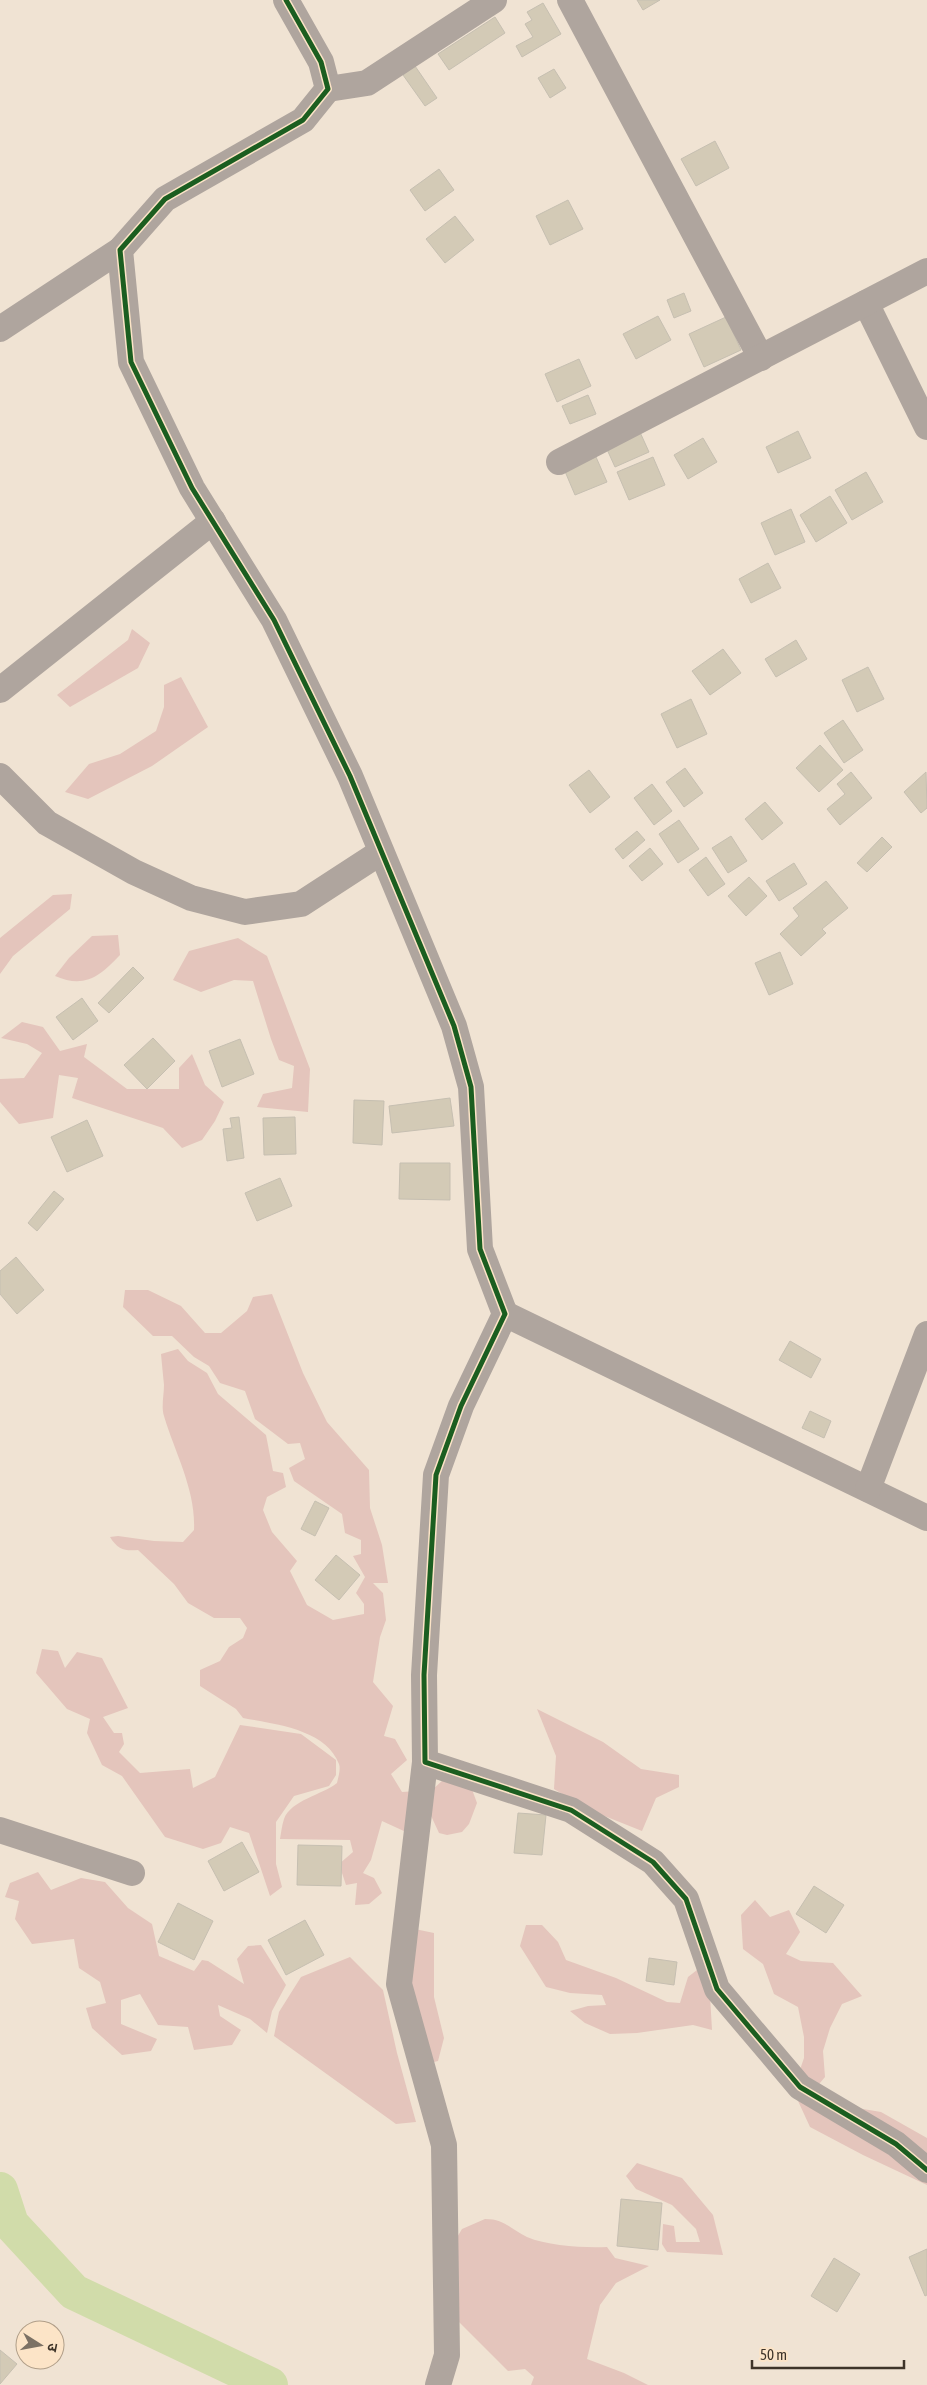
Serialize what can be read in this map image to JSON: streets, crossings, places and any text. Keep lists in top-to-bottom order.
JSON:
{
  "scale_bar": "50 m",
  "north": "right"
}
